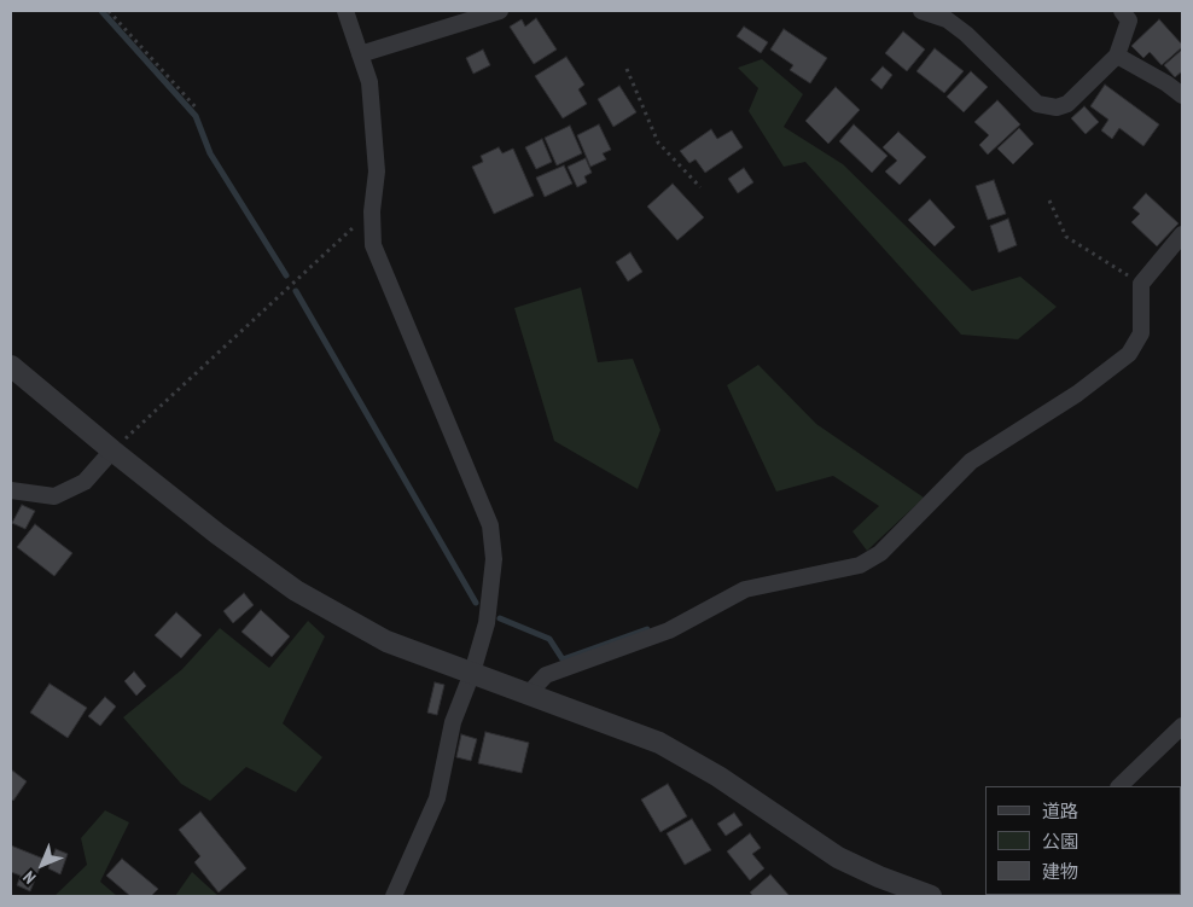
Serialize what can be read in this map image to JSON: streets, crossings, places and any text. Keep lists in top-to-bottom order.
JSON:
{
  "legend": ["道路", "公園", "建物"],
  "north": "bottom left"
}
